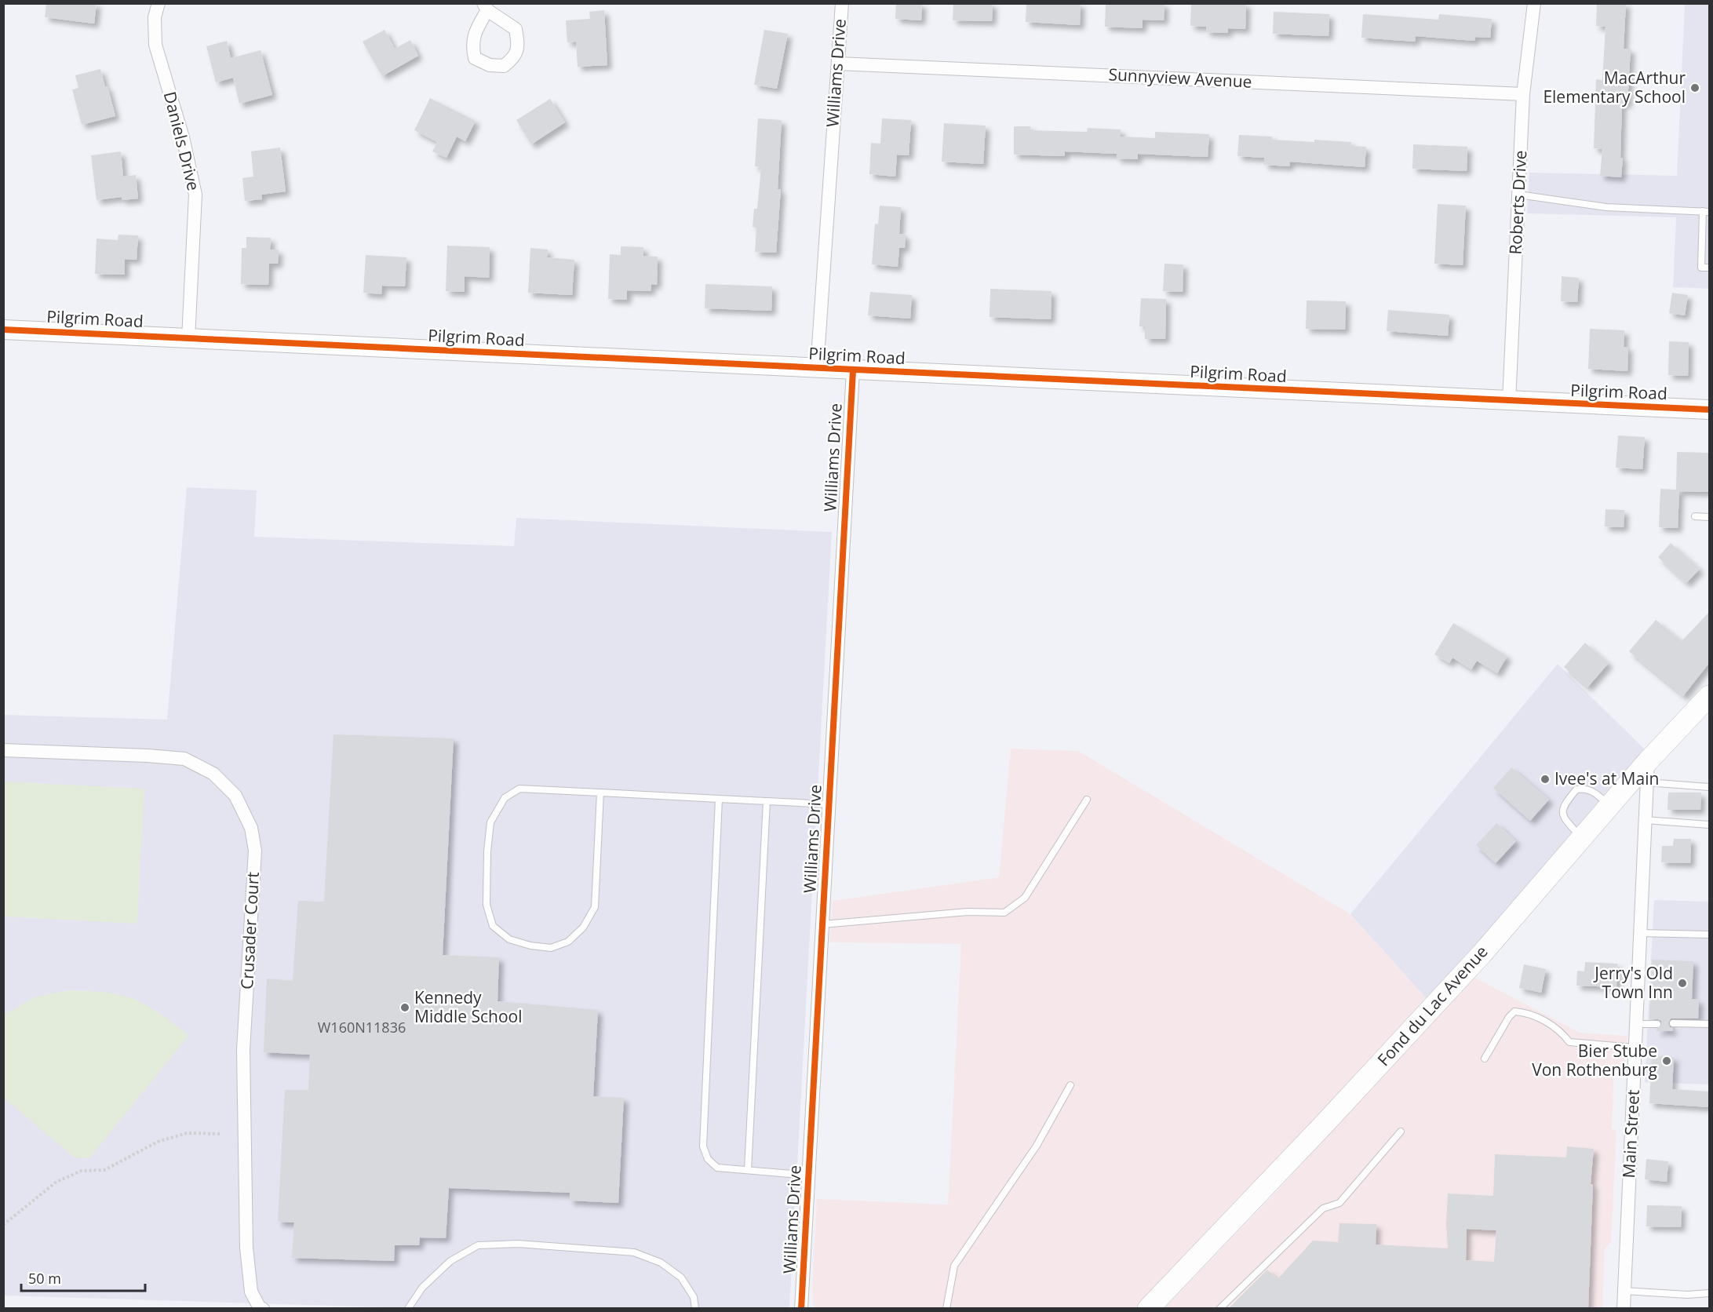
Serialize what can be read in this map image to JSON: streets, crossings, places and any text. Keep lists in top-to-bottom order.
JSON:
{
  "streets": {
    "main road": ["Fond du Lac Avenue"],
    "street": [
      "Williams Drive",
      "Sunnyview Avenue",
      "Daniels Drive",
      "Roberts Drive",
      "Pilgrim Road",
      "Crusader Court",
      "Main Street"
    ]
  },
  "crossings": [
    ["Williams Drive", "Sunnyview Avenue"],
    ["Williams Drive", "Pilgrim Road"],
    ["Sunnyview Avenue", "Roberts Drive"],
    ["Daniels Drive", "Pilgrim Road"],
    ["Roberts Drive", "Pilgrim Road"],
    ["Fond du Lac Avenue", "Main Street"]
  ],
  "places": [
    "MacArthur Elementary School",
    "Ivee's at Main",
    "Jerry's Old Town Inn",
    "Kennedy Middle School",
    "Bier Stube Von Rothenburg"
  ],
  "house_numbers": ["W160N11836"],
  "scale_bar": "50 m"
}
